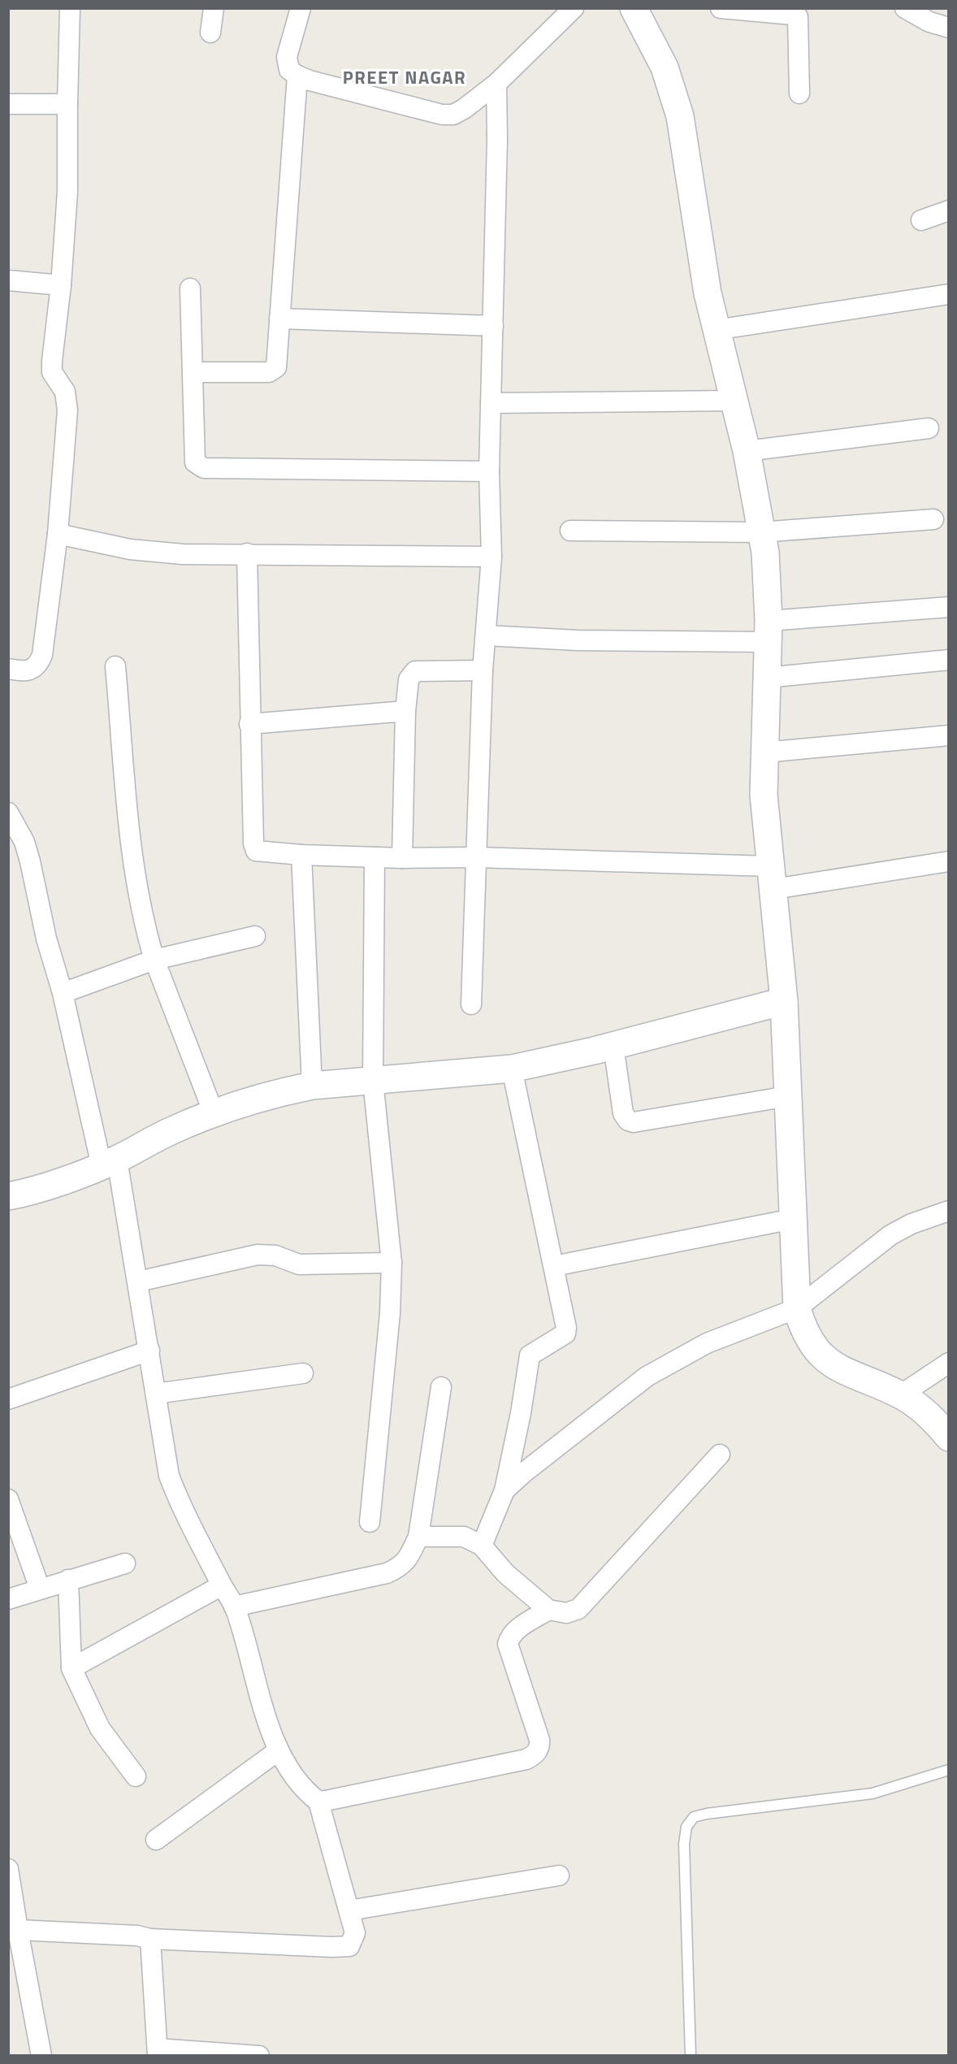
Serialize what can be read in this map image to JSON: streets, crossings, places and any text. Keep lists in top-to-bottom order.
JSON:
{
  "districts": ["PREET NAGAR"]
}
